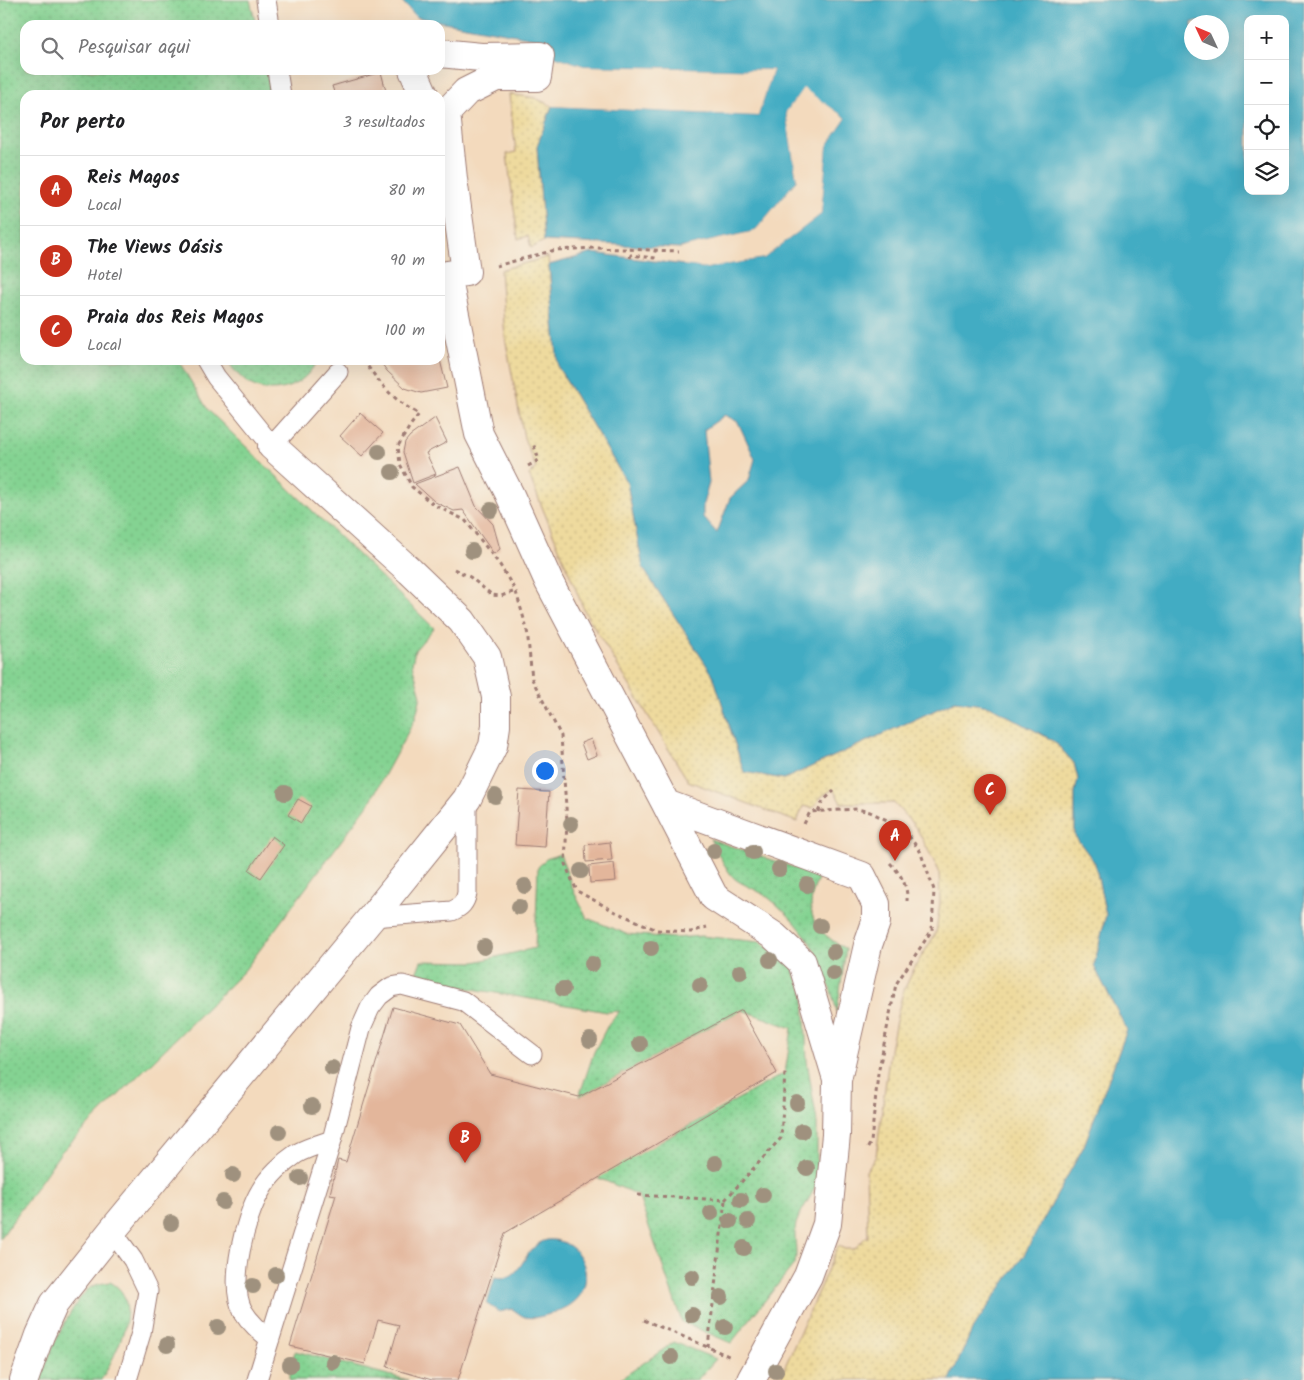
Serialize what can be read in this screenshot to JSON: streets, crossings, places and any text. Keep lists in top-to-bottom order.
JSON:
{
  "north": "top left",
  "page": {
    "map_buttons": ["+", "−"],
    "search": "Pesquisar aqui",
    "heading": ["Por perto", "3 resultados"],
    "list": [
      {
        "mark": "A",
        "name": "Reis Magos",
        "note": "Local",
        "value": "80 m"
      },
      {
        "mark": "B",
        "name": "The Views Oásis",
        "note": "Hotel",
        "value": "90 m"
      },
      {
        "mark": "C",
        "name": "Praia dos Reis Magos",
        "note": "Local",
        "value": "100 m"
      }
    ],
    "pins": ["C", "A", "B"]
  }
}
